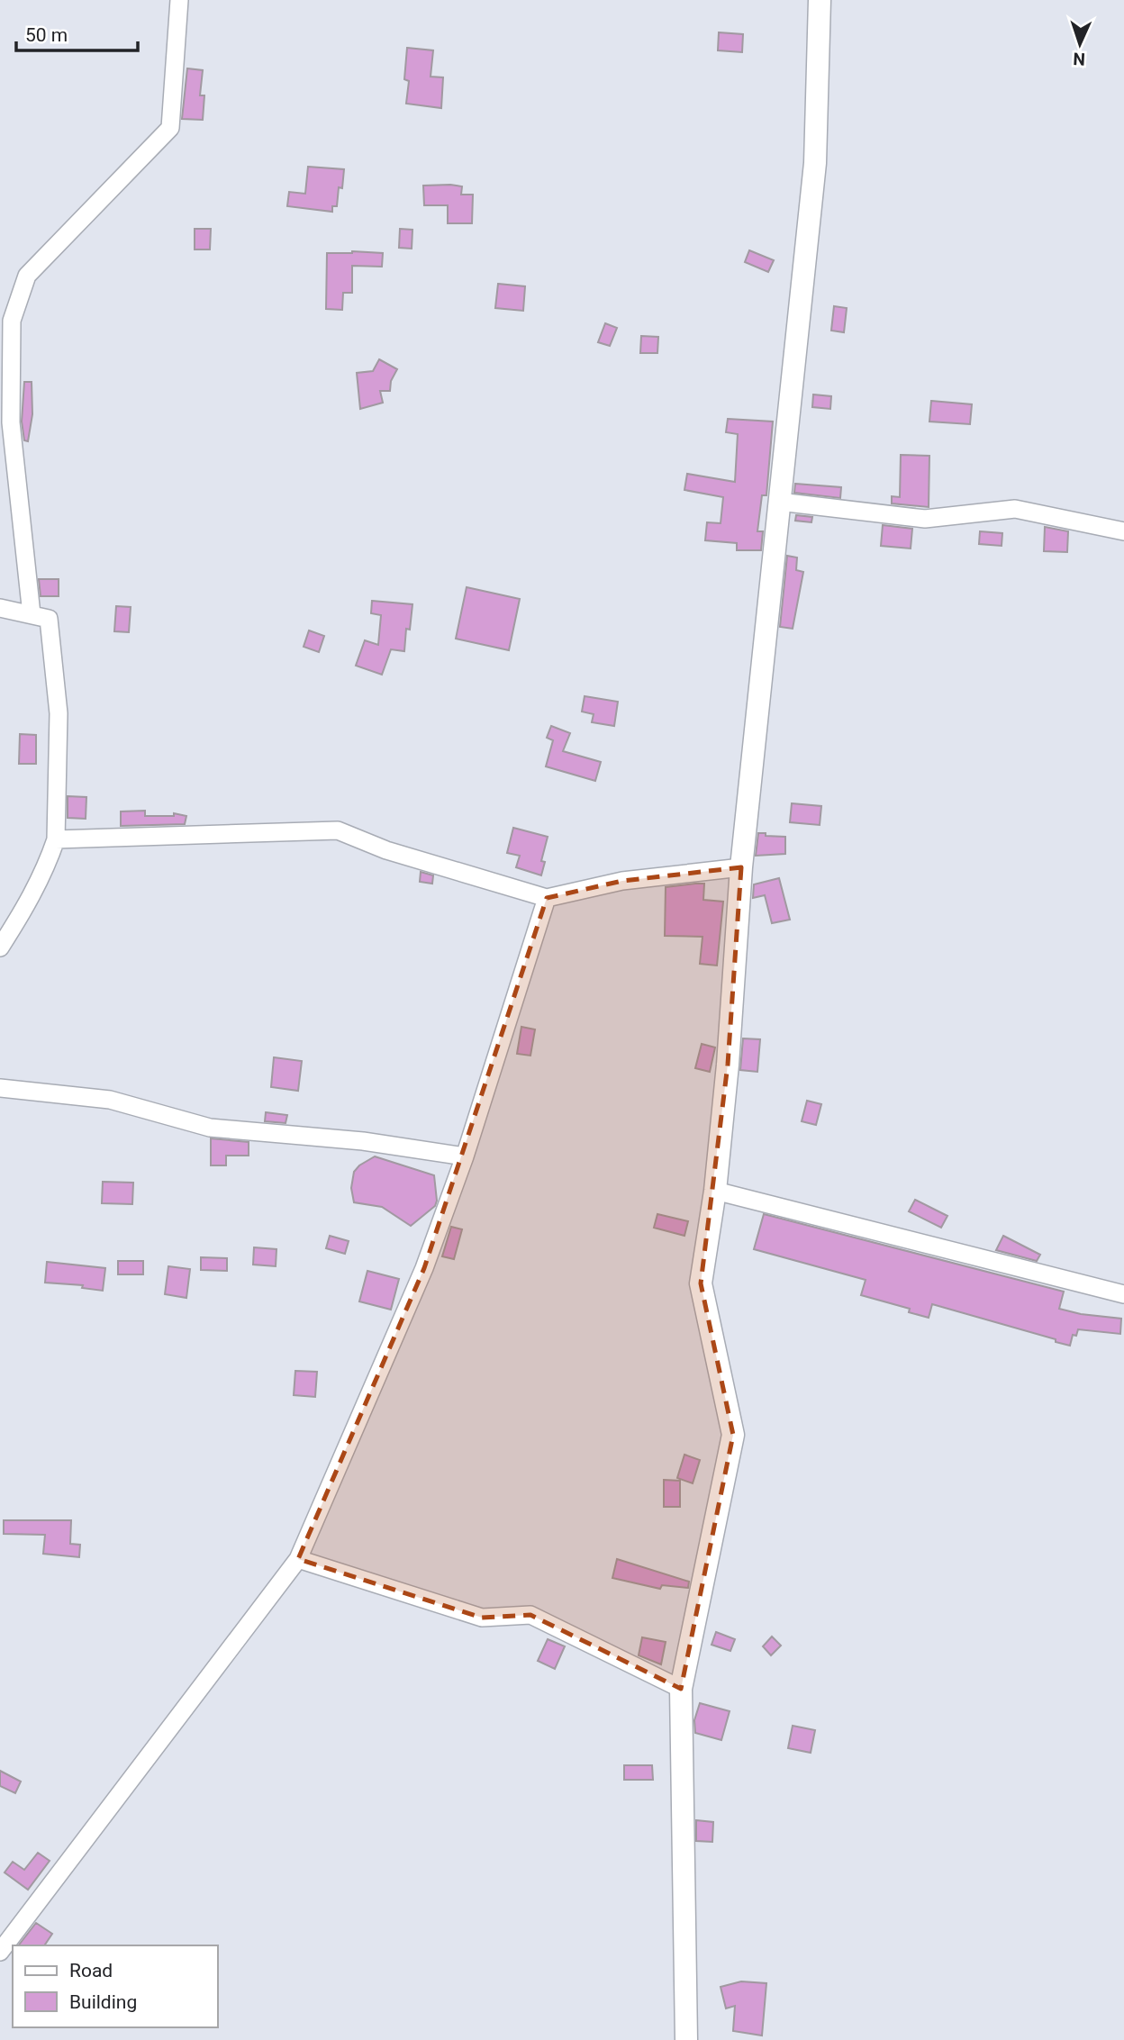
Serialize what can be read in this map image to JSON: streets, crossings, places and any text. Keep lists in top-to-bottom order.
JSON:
{
  "legend": ["Road", "Building"],
  "scale_bar": "50 m",
  "north": "bottom"
}
